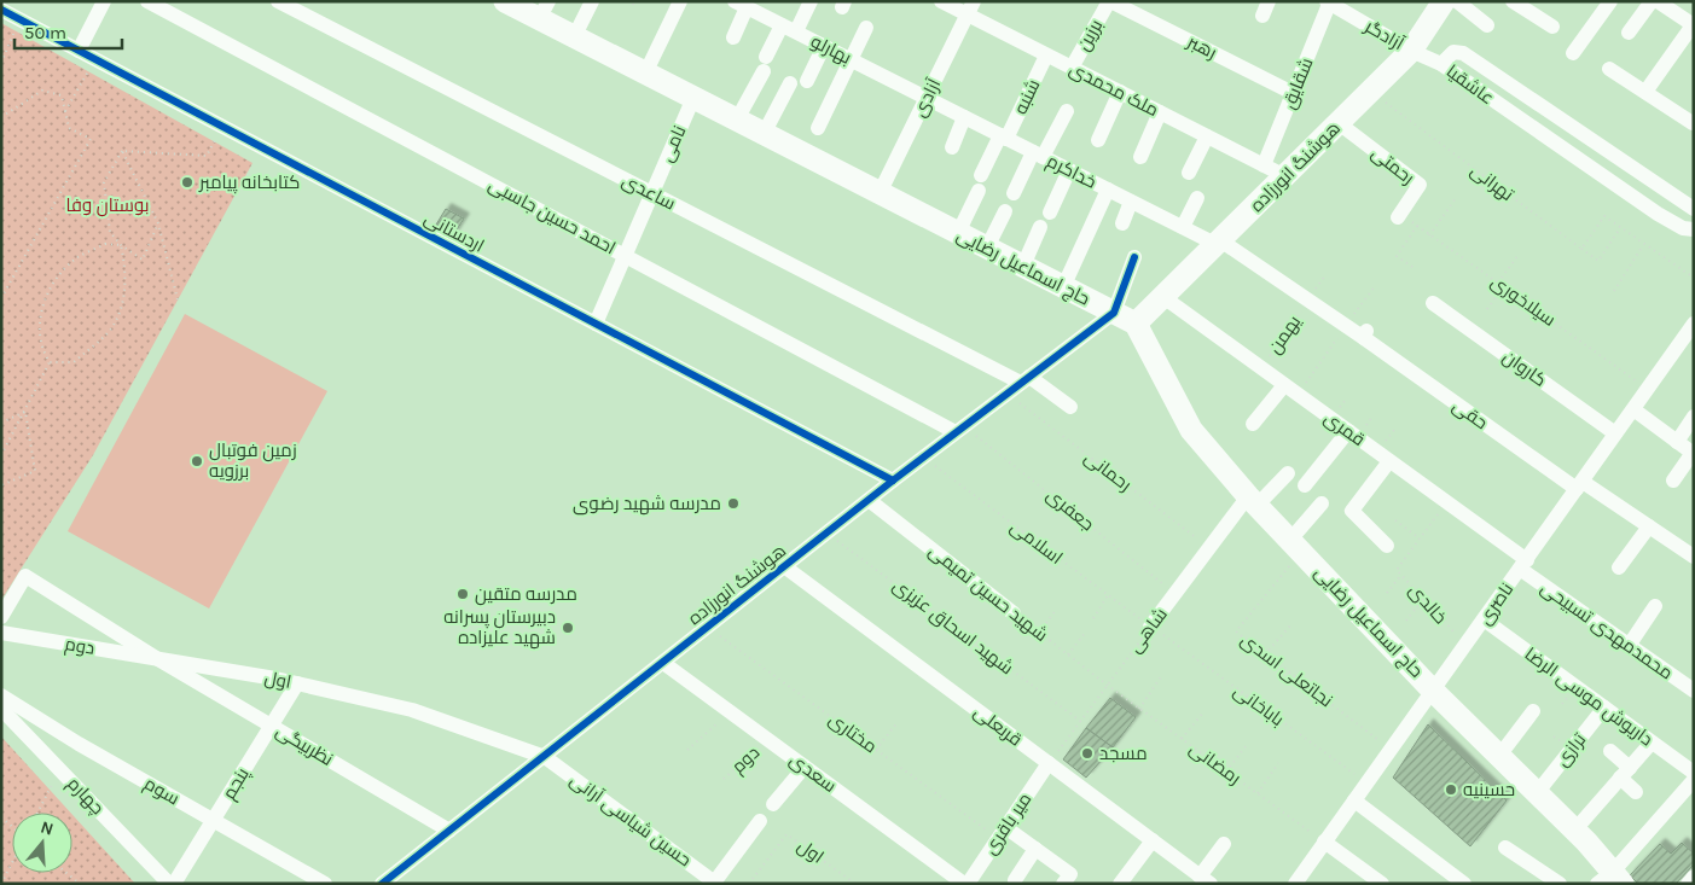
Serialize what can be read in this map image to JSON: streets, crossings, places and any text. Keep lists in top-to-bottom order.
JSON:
{
  "streets": {
    "main road": ["هوشنگ انورزاده", "حاج اسماعیل رضایی"],
    "street": [
      "برزین",
      "آزادگر",
      "رهبر",
      "بهارلو",
      "شقایق",
      "عاشقیا",
      "ملک محمدی",
      "شنبه",
      "آزادی",
      "نامی",
      "رحمتی",
      "خداکرم",
      "ساعدی",
      "احمد حسین جاسبی",
      "اردستانی",
      "کاروان",
      "حقی",
      "قمری",
      "شهید حسین تمیمی",
      "ناصری",
      "شاهی",
      "محمدمهدی تسبیحی",
      "دوم",
      "اول",
      "داریوش موسی الرضا",
      "قربعلی",
      "نظربیگی",
      "ترازی",
      "سعدی",
      "پنجم",
      "سوم",
      "چهارم",
      "حسین شیاسی آرانی",
      "میر باقری"
    ],
    "path": [
      "تهرانی",
      "سیلاخوری",
      "یهمن",
      "رحمانی",
      "جعفری",
      "اسلامی",
      "خالدی",
      "شهید اسحاق عزیزی",
      "نجاتعلی اسدی",
      "باباخانی",
      "مختاری",
      "رمضانی"
    ]
  },
  "crossings": [
    ["برزین", "رهبر"],
    ["برزین", "ملک محمدی"],
    ["آزادگر", "شقایق"],
    ["آزادگر", "عاشقیا"],
    ["آزادگر", "هوشنگ انورزاده"],
    ["رهبر", "شقایق"],
    ["بهارلو", "آزادی"],
    ["بهارلو", "خداکرم"],
    ["شقایق", "ملک محمدی"],
    ["ملک محمدی", "شنبه"],
    ["ملک محمدی", "آزادی"],
    ["ملک محمدی", "هوشنگ انورزاده"],
    ["شنبه", "خداکرم"],
    ["آزادی", "خداکرم"],
    ["آزادی", "حاج اسماعیل رضایی"],
    ["نامی", "ساعدی"],
    ["نامی", "احمد حسین جاسبی"],
    ["نامی", "اردستانی"],
    ["نامی", "حاج اسماعیل رضایی"],
    ["رحمتی", "هوشنگ انورزاده"],
    ["رحمتی", "سیلاخوری"],
    ["هوشنگ انورزاده", "خداکرم"],
    ["هوشنگ انورزاده", "تهرانی"],
    ["هوشنگ انورزاده", "ساعدی"],
    ["هوشنگ انورزاده", "احمد حسین جاسبی"],
    ["هوشنگ انورزاده", "اردستانی"],
    ["هوشنگ انورزاده", "حاج اسماعیل رضایی"],
    ["هوشنگ انورزاده", "حقی"],
    ["هوشنگ انورزاده", "قمری"],
    ["هوشنگ انورزاده", "رحمانی"],
    ["هوشنگ انورزاده", "جعفری"],
    ["هوشنگ انورزاده", "اسلامی"],
    ["هوشنگ انورزاده", "شهید حسین تمیمی"],
    ["هوشنگ انورزاده", "شهید اسحاق عزیزی"],
    ["هوشنگ انورزاده", "اول"],
    ["هوشنگ انورزاده", "قربعلی"],
    ["هوشنگ انورزاده", "مختاری"],
    ["هوشنگ انورزاده", "نظربیگی"],
    ["هوشنگ انورزاده", "سعدی"],
    ["هوشنگ انورزاده", "حسین شیاسی آرانی"],
    ["خداکرم", "حقی"],
    ["احمد حسین جاسبی", "جعفری"],
    ["حاج اسماعیل رضایی", "ناصری"],
    ["حاج اسماعیل رضایی", "شاهی"],
    ["حاج اسماعیل رضایی", "نجاتعلی اسدی"],
    ["حاج اسماعیل رضایی", "ترازی"],
    ["سیلاخوری", "ناصری"],
    ["یهمن", "حقی"],
    ["یهمن", "قمری"],
    ["کاروان", "ناصری"],
    ["حقی", "ناصری"],
    ["قمری", "خالدی"],
    ["قمری", "ناصری"],
    ["قمری", "محمدمهدی تسبیحی"],
    ["رحمانی", "شاهی"],
    ["جعفری", "شاهی"],
    ["اسلامی", "شاهی"],
    ["اسلامی", "باباخانی"],
    ["شهید حسین تمیمی", "شاهی"],
    ["شهید حسین تمیمی", "رمضانی"],
    ["خالدی", "ناصری"],
    ["ناصری", "محمدمهدی تسبیحی"],
    ["ناصری", "نجاتعلی اسدی"],
    ["ناصری", "داریوش موسی الرضا"],
    ["ناصری", "باباخانی"],
    ["ناصری", "رمضانی"],
    ["شهید اسحاق عزیزی", "شاهی"],
    ["شاهی", "باباخانی"],
    ["شاهی", "قربعلی"],
    ["شاهی", "رمضانی"],
    ["شاهی", "میر باقری"],
    ["دوم", "اول"],
    ["دوم", "نظربیگی"],
    ["دوم", "سعدی"],
    ["اول", "نظربیگی"],
    ["اول", "پنجم"],
    ["اول", "حسین شیاسی آرانی"],
    ["داریوش موسی الرضا", "ترازی"],
    ["قربعلی", "میر باقری"],
    ["مختاری", "میر باقری"],
    ["نظربیگی", "پنجم"],
    ["سعدی", "میر باقری"],
    ["پنجم", "سوم"],
    ["پنجم", "چهارم"]
  ],
  "parks": ["بوستان وفا"],
  "places": [
    "کتابخانه پیامبر",
    "زمین فوتبال برزویه",
    "مدرسه شهید رضوی",
    "مدرسه متقین",
    "دبیرستان پسرانه شهید علیزاده",
    "مسجد",
    "حسینیه"
  ],
  "scale_bar": "50 m",
  "north": "top"
}
